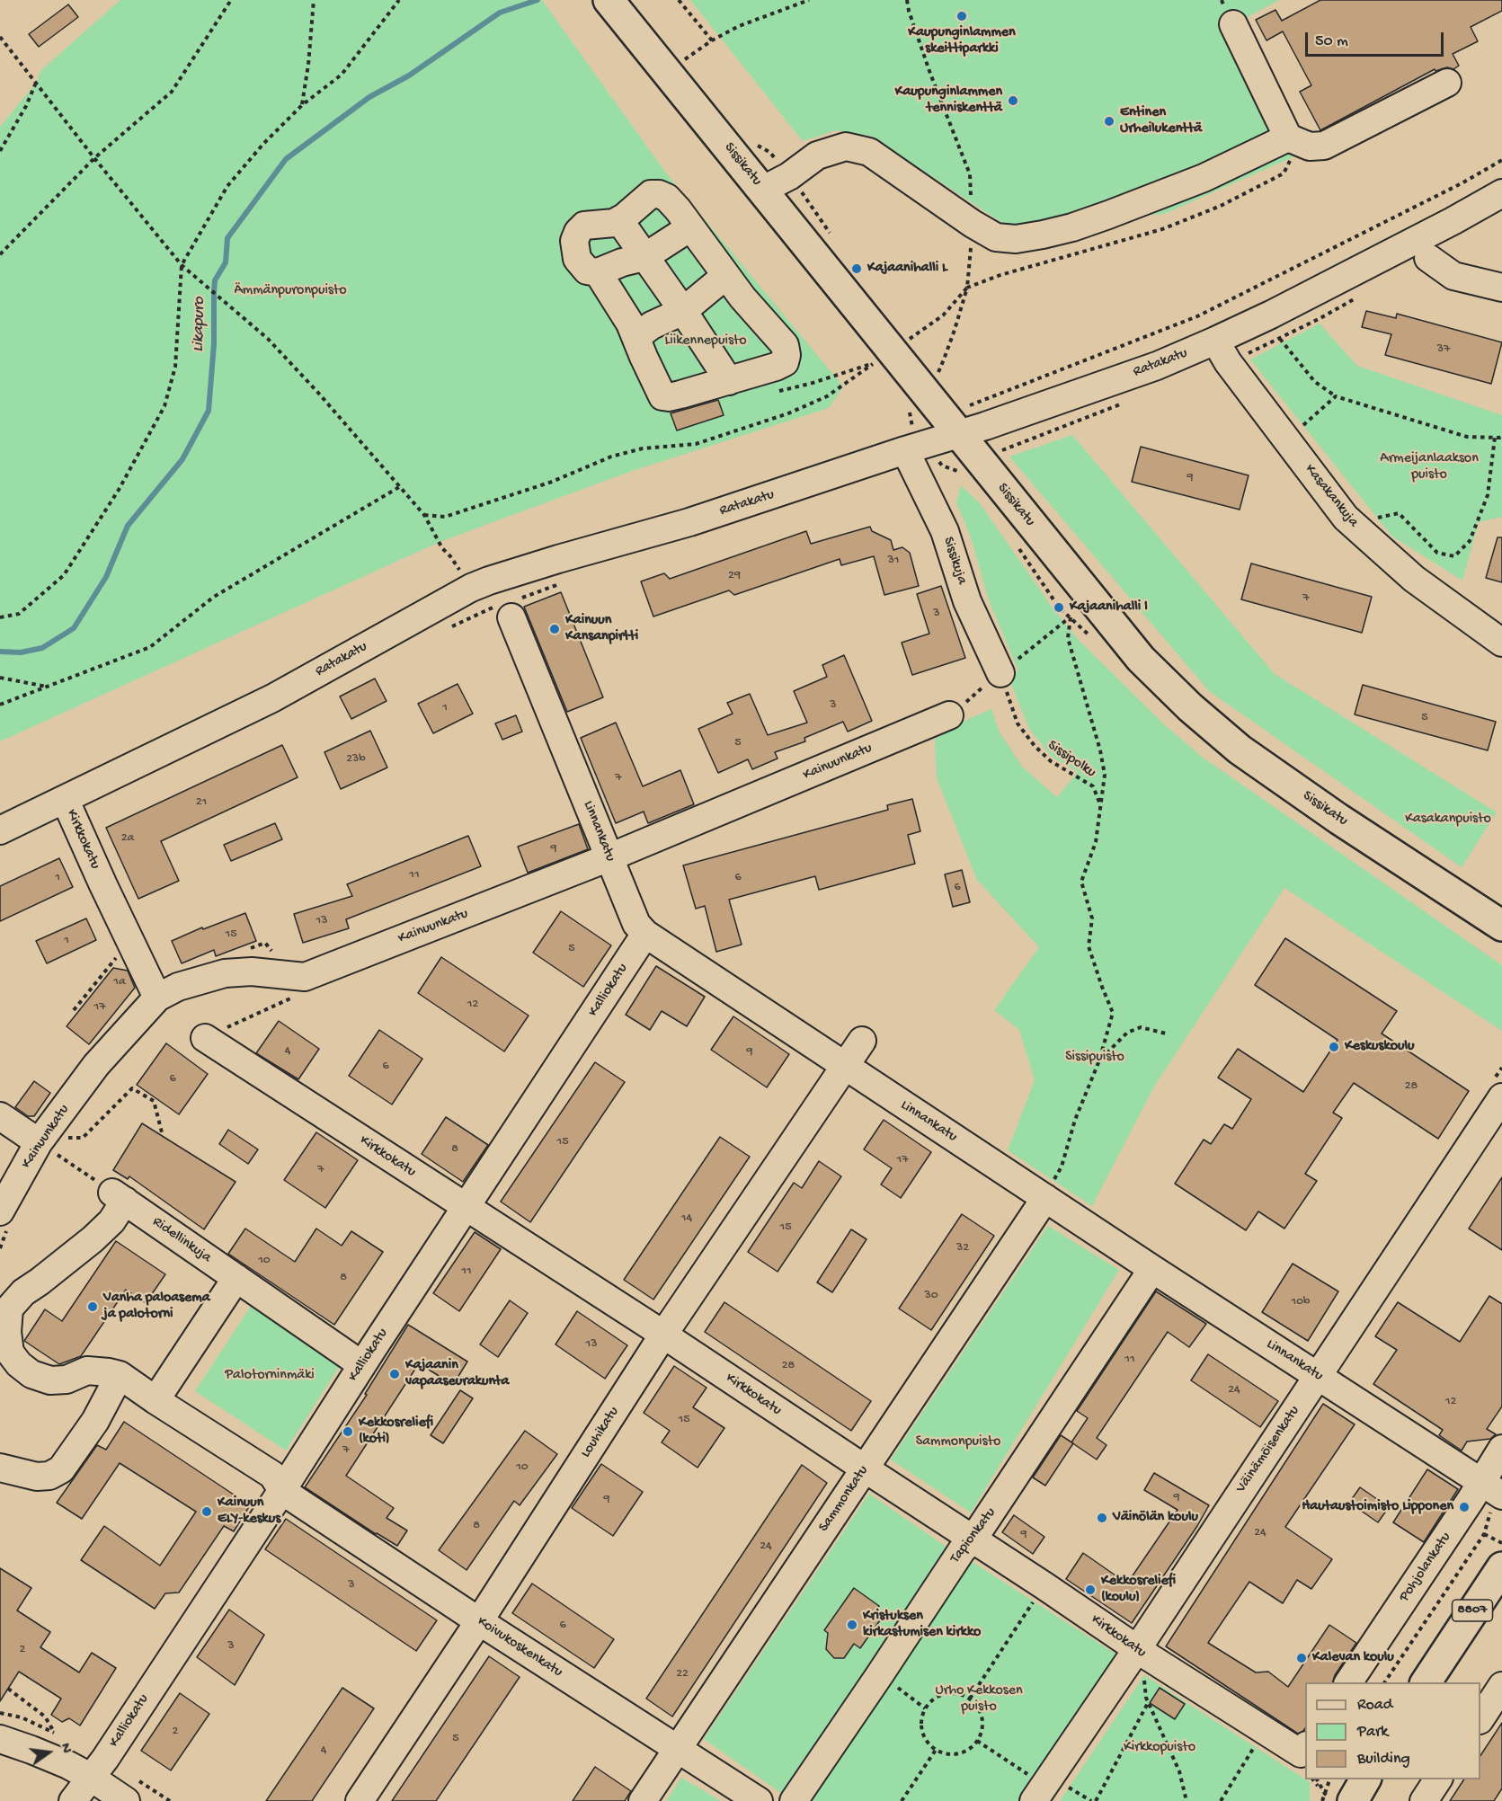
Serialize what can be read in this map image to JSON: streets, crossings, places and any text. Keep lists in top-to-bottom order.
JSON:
{
  "streets": {
    "main road": ["Sissikatu", "8807"],
    "street": [
      "Ratakatu",
      "Kasakankuja",
      "Sissikuja",
      "Kainuunkatu",
      "Linnankatu",
      "Kirkkokatu",
      "Kalliokatu",
      "Ridellinkuja",
      "Louhikatu",
      "Väinämöisenkatu",
      "Sammonkatu",
      "Tapionkatu",
      "Pohjolankatu",
      "Koivukoskenkatu"
    ],
    "path": ["Sissipolku"]
  },
  "crossings": [
    ["Sissikatu", "Ratakatu"],
    ["Ratakatu", "Kasakankuja"],
    ["Ratakatu", "Sissikuja"],
    ["Ratakatu", "Kirkkokatu"],
    ["Sissikuja", "Sissipolku"],
    ["Kainuunkatu", "Linnankatu"],
    ["Kainuunkatu", "Kirkkokatu"],
    ["Linnankatu", "Kalliokatu"],
    ["Linnankatu", "Louhikatu"],
    ["Linnankatu", "Väinämöisenkatu"],
    ["Linnankatu", "Sammonkatu"],
    ["Linnankatu", "Tapionkatu"],
    ["Linnankatu", "Pohjolankatu"],
    ["Kirkkokatu", "Kalliokatu"],
    ["Kirkkokatu", "Louhikatu"],
    ["Kirkkokatu", "Väinämöisenkatu"],
    ["Kirkkokatu", "Sammonkatu"],
    ["Kirkkokatu", "Tapionkatu"],
    ["Kalliokatu", "Ridellinkuja"],
    ["Kalliokatu", "Koivukoskenkatu"],
    ["Louhikatu", "Koivukoskenkatu"],
    ["Sammonkatu", "Koivukoskenkatu"]
  ],
  "water": ["Likapuro"],
  "parks": [
    "Ämmänpuronpuisto",
    "Liikennepuisto",
    "Armeijanlaakson puisto",
    "Kasakanpuisto",
    "Sissipuisto",
    "Palotorninmäki",
    "Sammonpuisto",
    "Urho Kekkosen puisto",
    "Kirkkopuisto"
  ],
  "places": [
    "Kaupunginlammen skeittiparkki",
    "Kaupunginlammen tenniskenttä",
    "Entinen Urheilukenttä",
    "Kajaanihalli L",
    "Kajaanihalli I",
    "Kainuun Kansanpirtti",
    "Keskuskoulu",
    "Vanha paloasema ja palotorni",
    "Kajaanin vapaaseurakunta",
    "Kekkosreliefi (koti)",
    "Hautaustoimisto Lipponen",
    "Kainuun ELY-keskus",
    "Väinölän koulu",
    "Kekkosreliefi (koulu)",
    "Kristuksen kirkastumisen kirkko",
    "Kalevan koulu"
  ],
  "house_numbers": [
    "37",
    "9",
    "31",
    "29",
    "7",
    "3",
    "3",
    "1",
    "5",
    "5",
    "23b",
    "7",
    "21",
    "2a",
    "9",
    "11",
    "1",
    "6",
    "6",
    "13",
    "15",
    "1",
    "5",
    "1a",
    "12",
    "17",
    "4",
    "9",
    "6",
    "6",
    "28",
    "15",
    "8",
    "17",
    "7",
    "14",
    "15",
    "32",
    "10",
    "11",
    "8",
    "30",
    "10b",
    "13",
    "11",
    "28",
    "24",
    "12",
    "15",
    "7",
    "10",
    "9",
    "9",
    "8",
    "24",
    "9",
    "24",
    "3",
    "6",
    "3",
    "2",
    "22",
    "2",
    "5",
    "4"
  ],
  "legend": ["Road", "Park", "Building"],
  "scale_bar": "50 m",
  "north": "right"
}
